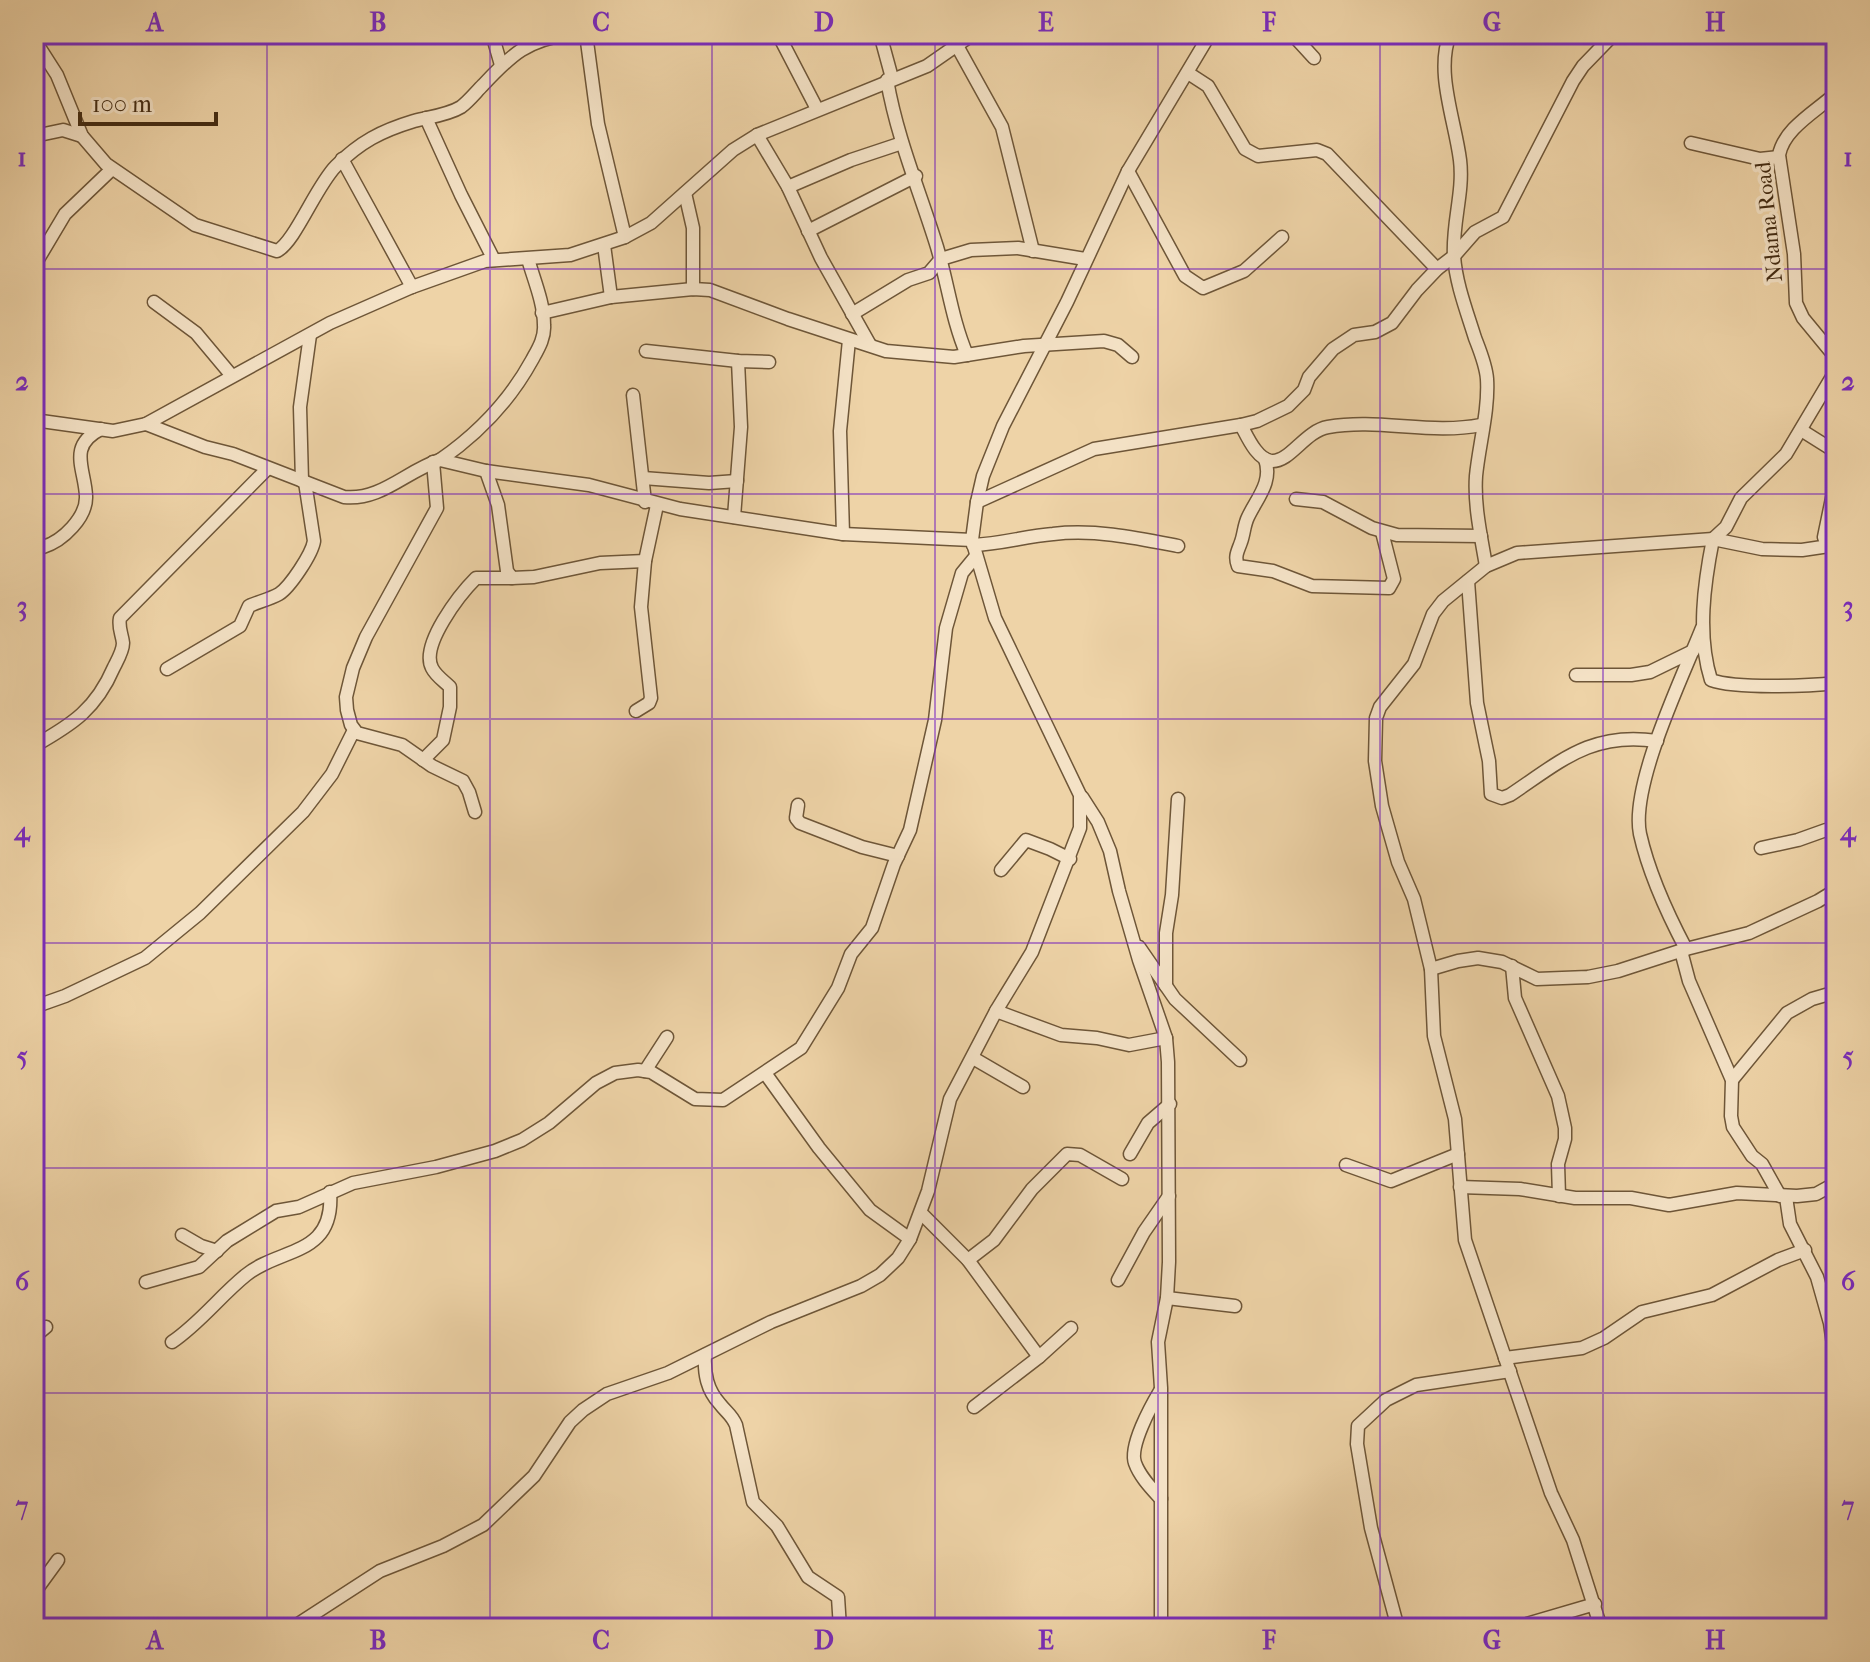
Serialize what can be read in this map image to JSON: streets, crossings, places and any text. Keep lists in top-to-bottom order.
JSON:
{
  "streets": {
    "street": ["Ndama Road"]
  },
  "scale_bar": "100 m",
  "grid": {
    "columns": [
      "A",
      "B",
      "C",
      "D",
      "E",
      "F",
      "G",
      "H"
    ],
    "rows": [
      "1",
      "2",
      "3",
      "4",
      "5",
      "6",
      "7"
    ]
  }
}
